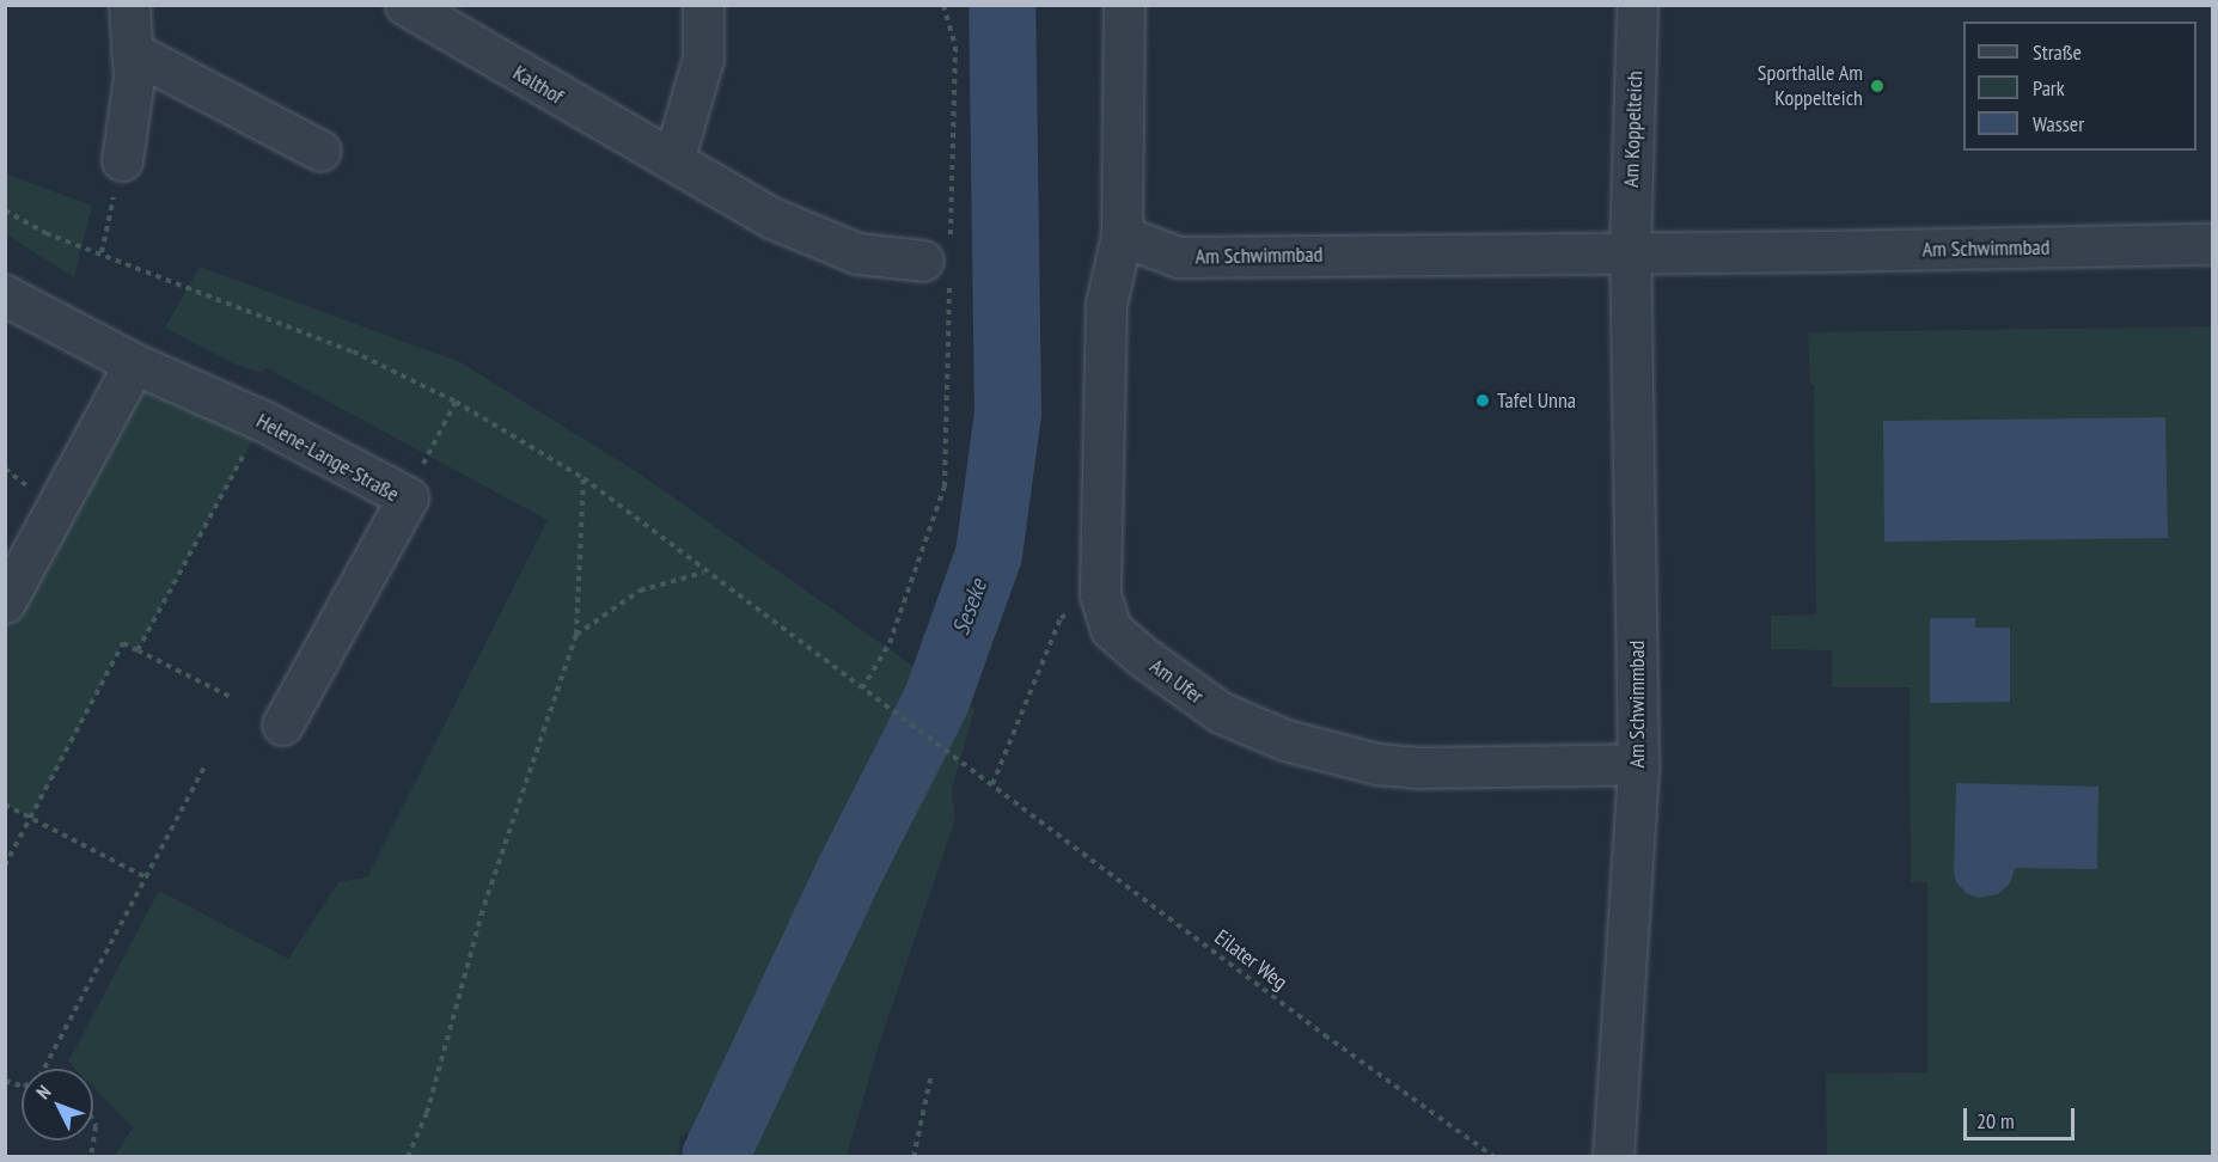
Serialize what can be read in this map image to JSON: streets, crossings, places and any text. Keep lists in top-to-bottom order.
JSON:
{
  "streets": {
    "street": [
      "Kalthof",
      "Am Koppelteich",
      "Am Schwimmbad",
      "Helene-Lange-Straße",
      "Am Ufer"
    ],
    "path": ["Eilater Weg"]
  },
  "crossings": [
    ["Am Koppelteich", "Am Schwimmbad"],
    ["Am Schwimmbad", "Am Ufer"]
  ],
  "water": ["Seseke"],
  "places": ["Sporthalle Am Koppelteich", "Tafel Unna"],
  "legend": ["Straße", "Park", "Wasser"],
  "scale_bar": "20 m",
  "north": "top left"
}
